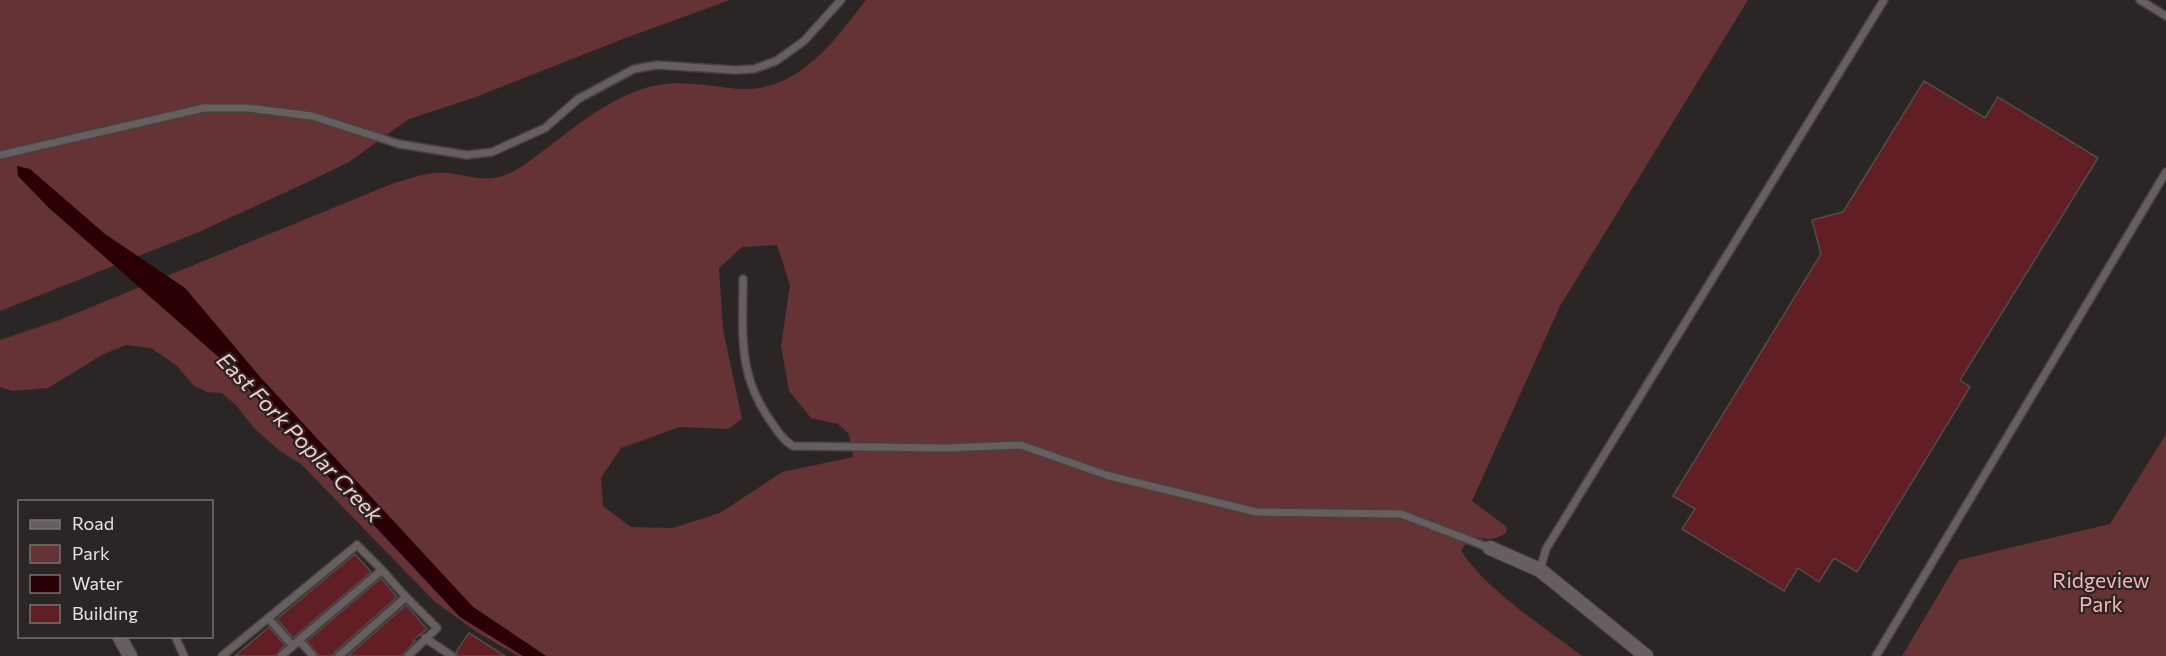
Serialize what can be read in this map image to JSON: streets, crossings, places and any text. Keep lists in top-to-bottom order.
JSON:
{
  "water": ["East Fork Poplar Creek"],
  "parks": ["Ridgeview Park"],
  "legend": [
    "Road",
    "Park",
    "Water",
    "Building"
  ]
}
